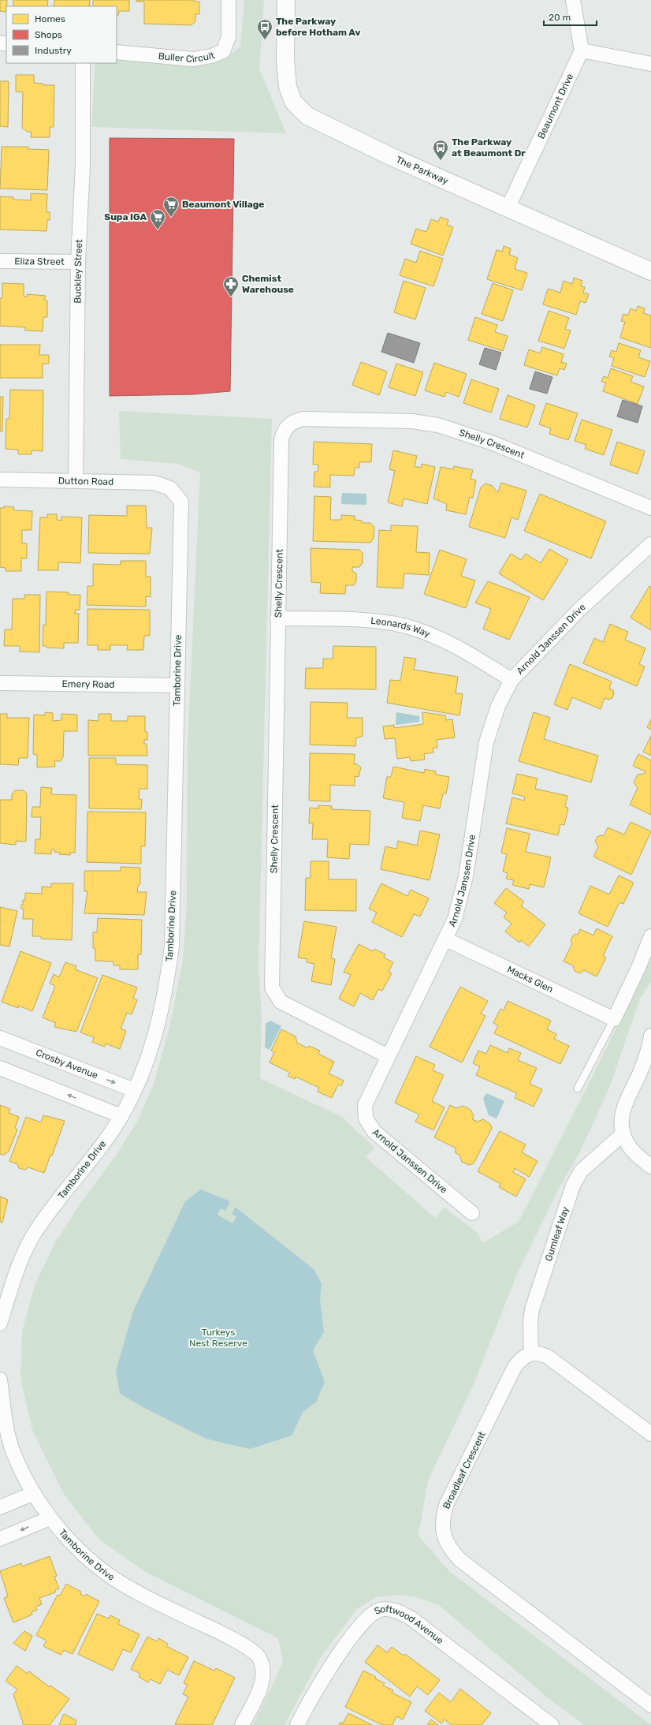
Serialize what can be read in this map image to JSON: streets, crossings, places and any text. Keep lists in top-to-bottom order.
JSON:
{
  "streets": {
    "street": [
      "Buller Circuit",
      "Beaumont Drive",
      "The Parkway",
      "Eliza Street",
      "Buckley Street",
      "Shelly Crescent",
      "Dutton Road",
      "Leonards Way",
      "Arnold Janssen Drive",
      "Tamborine Drive",
      "Emery Road",
      "Macks Glen",
      "Crosby Avenue",
      "Gumleaf Way",
      "Broadleaf Crescent",
      "Softwood Avenue"
    ]
  },
  "crossings": [
    ["Beaumont Drive", "The Parkway"],
    ["Eliza Street", "Buckley Street"],
    ["Buckley Street", "Dutton Road"],
    ["Shelly Crescent", "Leonards Way"],
    ["Shelly Crescent", "Arnold Janssen Drive"],
    ["Dutton Road", "Tamborine Drive"],
    ["Leonards Way", "Arnold Janssen Drive"],
    ["Arnold Janssen Drive", "Macks Glen"],
    ["Tamborine Drive", "Emery Road"],
    ["Tamborine Drive", "Crosby Avenue"],
    ["Gumleaf Way", "Broadleaf Crescent"]
  ],
  "parks": ["Turkeys Nest Reserve"],
  "places": {
    "bus stop": ["The Parkway before Hotham Av", "The Parkway at Beaumont Dr"],
    "supermarket": ["Beaumont Village", "Supa IGA"],
    "pharmacy": ["Chemist Warehouse"]
  },
  "legend": ["Homes", "Shops", "Industry"],
  "scale_bar": "20 m"
}
